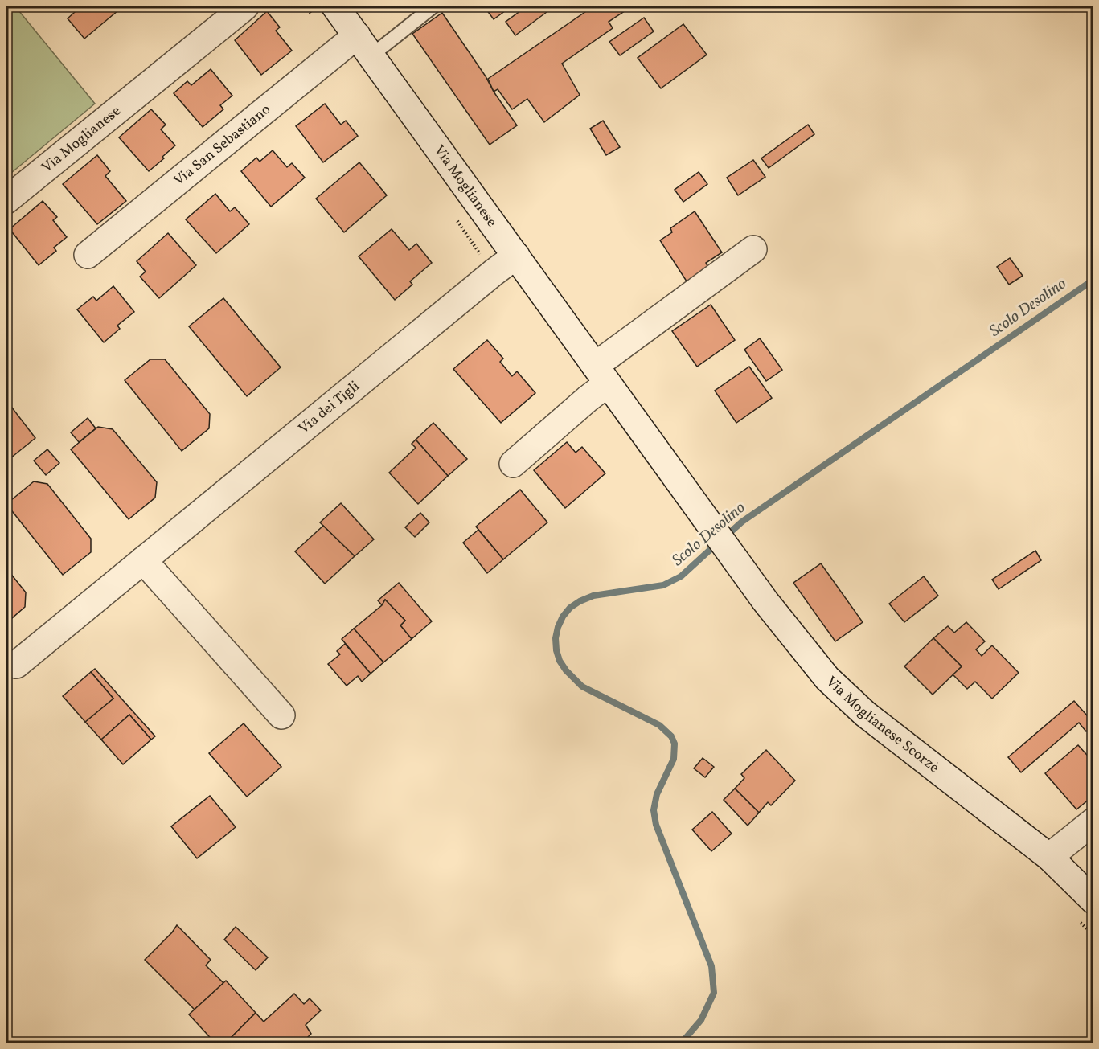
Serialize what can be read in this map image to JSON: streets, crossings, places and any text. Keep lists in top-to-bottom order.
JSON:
{
  "streets": {
    "street": [
      "Via Moglianese",
      "Via San Sebastiano",
      "Via dei Tigli",
      "Via Moglianese Scorzè"
    ]
  },
  "crossings": [
    ["Via Moglianese", "Via San Sebastiano"],
    ["Via Moglianese", "Via dei Tigli"],
    ["Via Moglianese", "Via Moglianese Scorzè"]
  ],
  "water": ["Scolo Desolino"]
}
